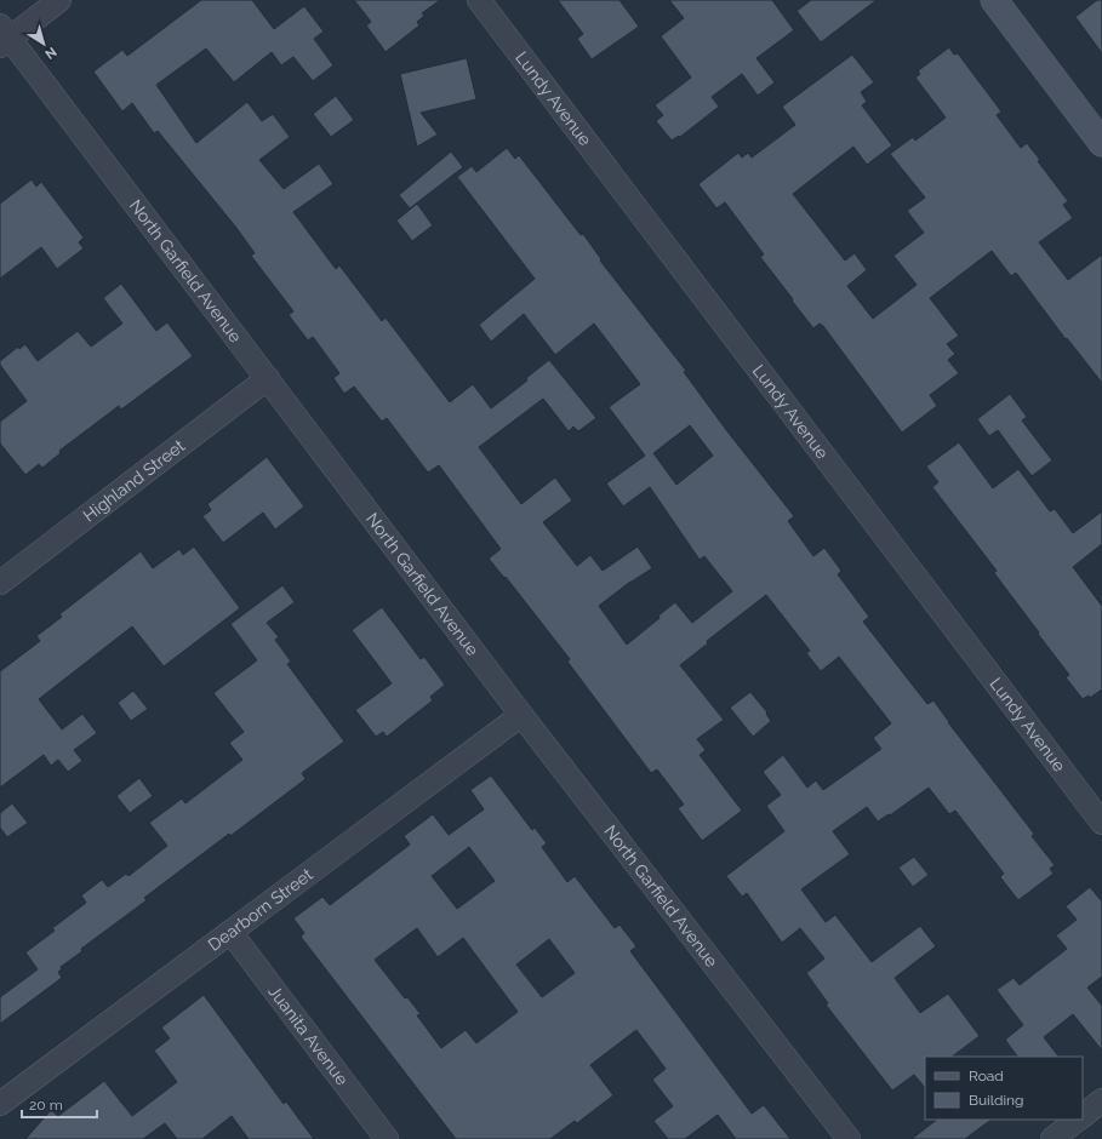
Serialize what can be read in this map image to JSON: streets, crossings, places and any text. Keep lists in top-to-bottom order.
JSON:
{
  "streets": {
    "street": [
      "Lundy Avenue",
      "North Garfield Avenue",
      "Highland Street",
      "Dearborn Street",
      "Juanita Avenue"
    ]
  },
  "crossings": [
    ["North Garfield Avenue", "Highland Street"],
    ["North Garfield Avenue", "Dearborn Street"],
    ["Dearborn Street", "Juanita Avenue"]
  ],
  "legend": ["Road", "Building"],
  "scale_bar": "20 m",
  "north": "bottom right"
}
